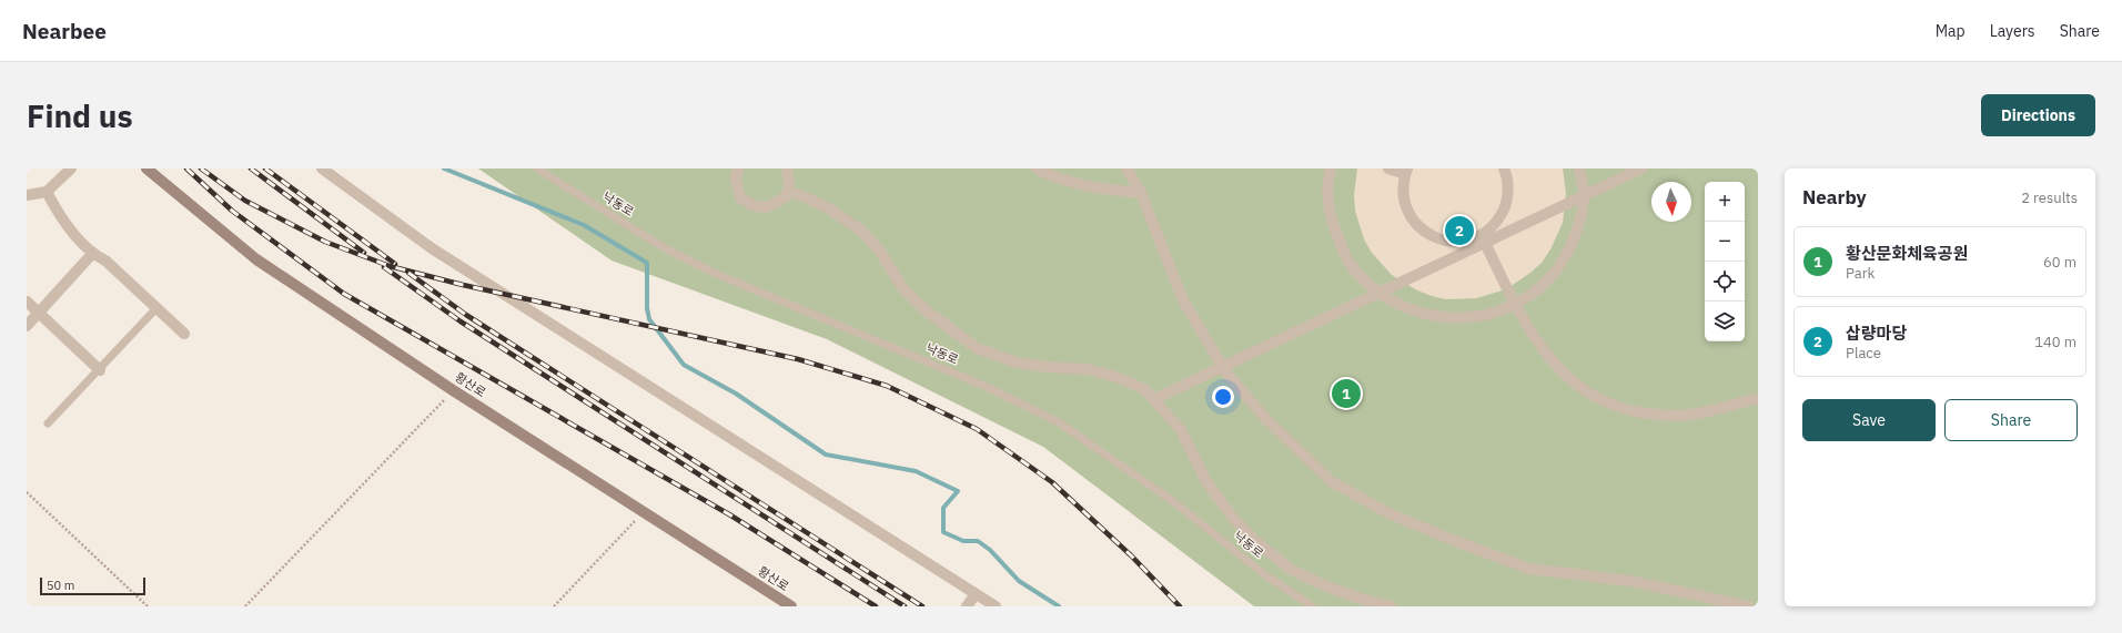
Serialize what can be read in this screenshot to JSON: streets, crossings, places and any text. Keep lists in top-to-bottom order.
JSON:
{
  "streets": {
    "main road": ["황산로"],
    "lane": ["낙동로"]
  },
  "scale_bar": "50 m",
  "north": "bottom",
  "page": {
    "header": "Nearbee",
    "nav": ["Map", "Layers", "Share"],
    "buttons": [
      "Directions",
      ["Save", "Share"]
    ],
    "title": "Find us",
    "heading": ["Nearby", "2 results"],
    "map_buttons": ["+", "−"],
    "pins": ["2", "1"],
    "list": [
      {
        "mark": "1",
        "name": "황산문화체육공원",
        "note": "Park",
        "value": "60 m"
      },
      {
        "mark": "2",
        "name": "삽량마당",
        "note": "Place",
        "value": "140 m"
      }
    ],
    "scale": "50 m"
  }
}
